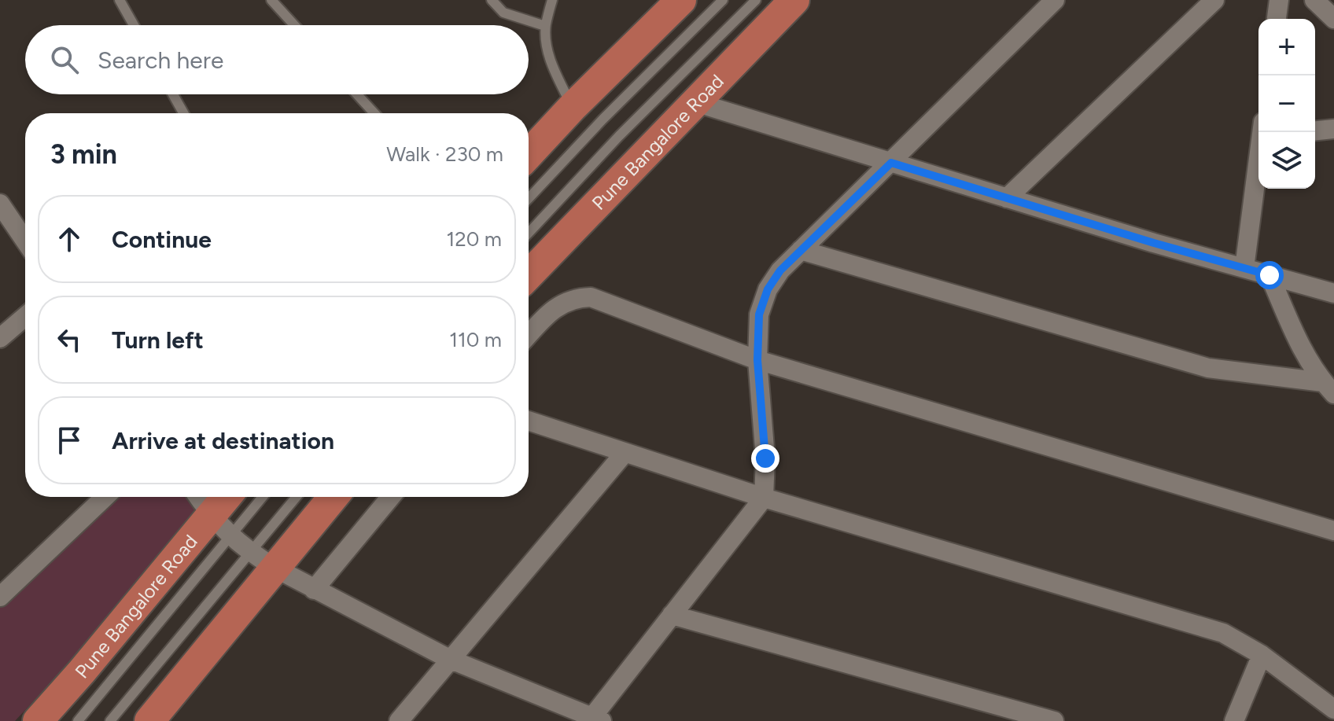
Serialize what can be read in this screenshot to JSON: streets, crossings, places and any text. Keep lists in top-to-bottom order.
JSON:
{
  "streets": {
    "main road": ["Pune Bangalore Road"]
  },
  "page": {
    "map_buttons": ["+", "−"],
    "search": "Search here",
    "heading": ["3 min", "Walk · 230 m"],
    "list": [
      ["Continue", "120 m"],
      ["Turn left", "110 m"],
      "Arrive at destination"
    ]
  }
}
